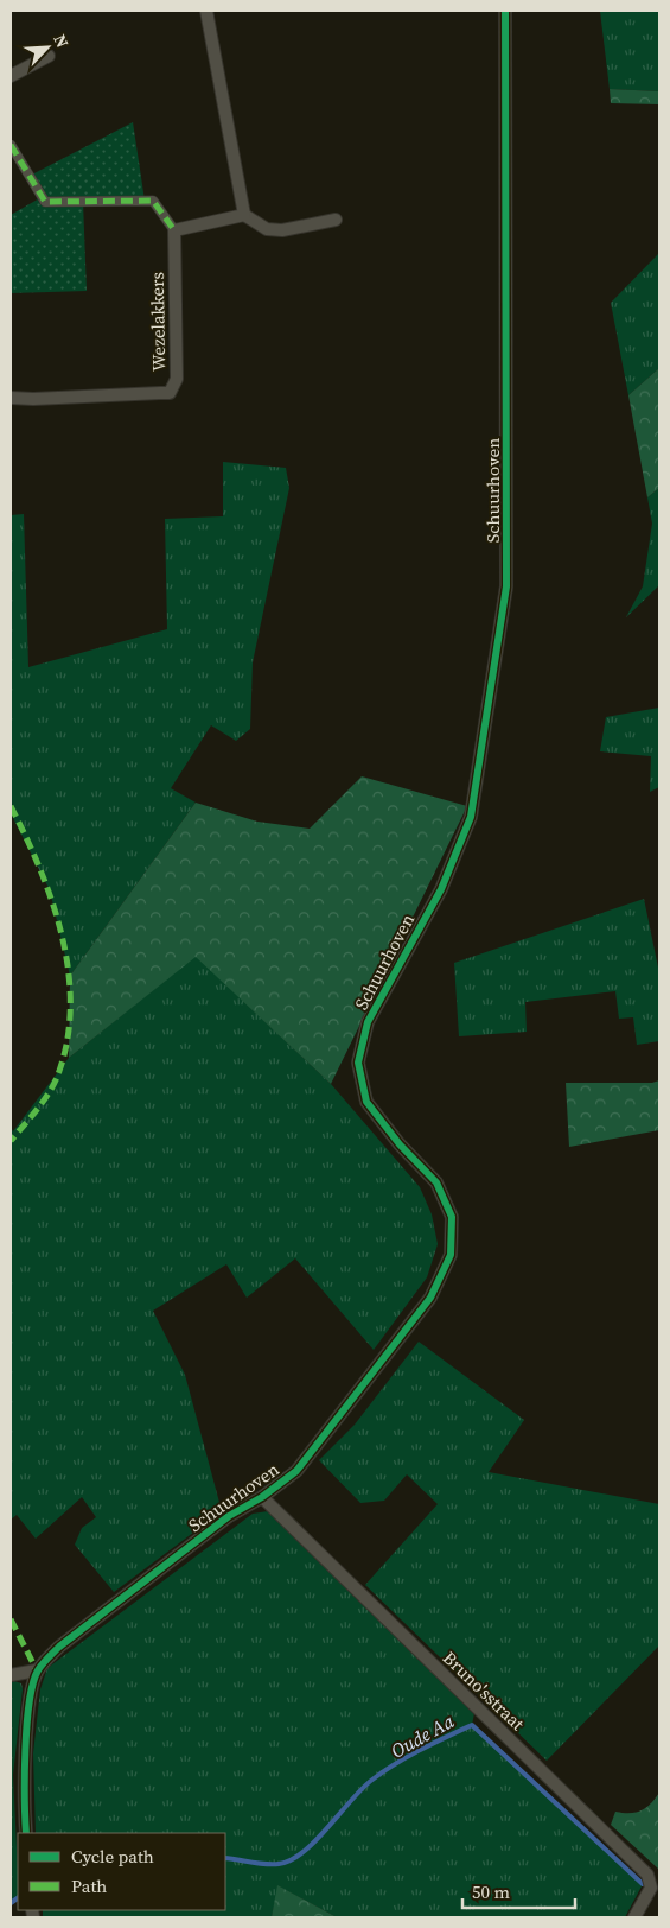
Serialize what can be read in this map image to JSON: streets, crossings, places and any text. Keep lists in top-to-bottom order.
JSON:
{
  "streets": {
    "street": ["Wezelakkers", "Schuurhoven", "Bruno'sstraat"]
  },
  "crossings": [
    ["Schuurhoven", "Bruno'sstraat"]
  ],
  "water": ["Oude Aa"],
  "legend": ["Cycle path", "Path"],
  "scale_bar": "50 m",
  "north": "top right"
}
